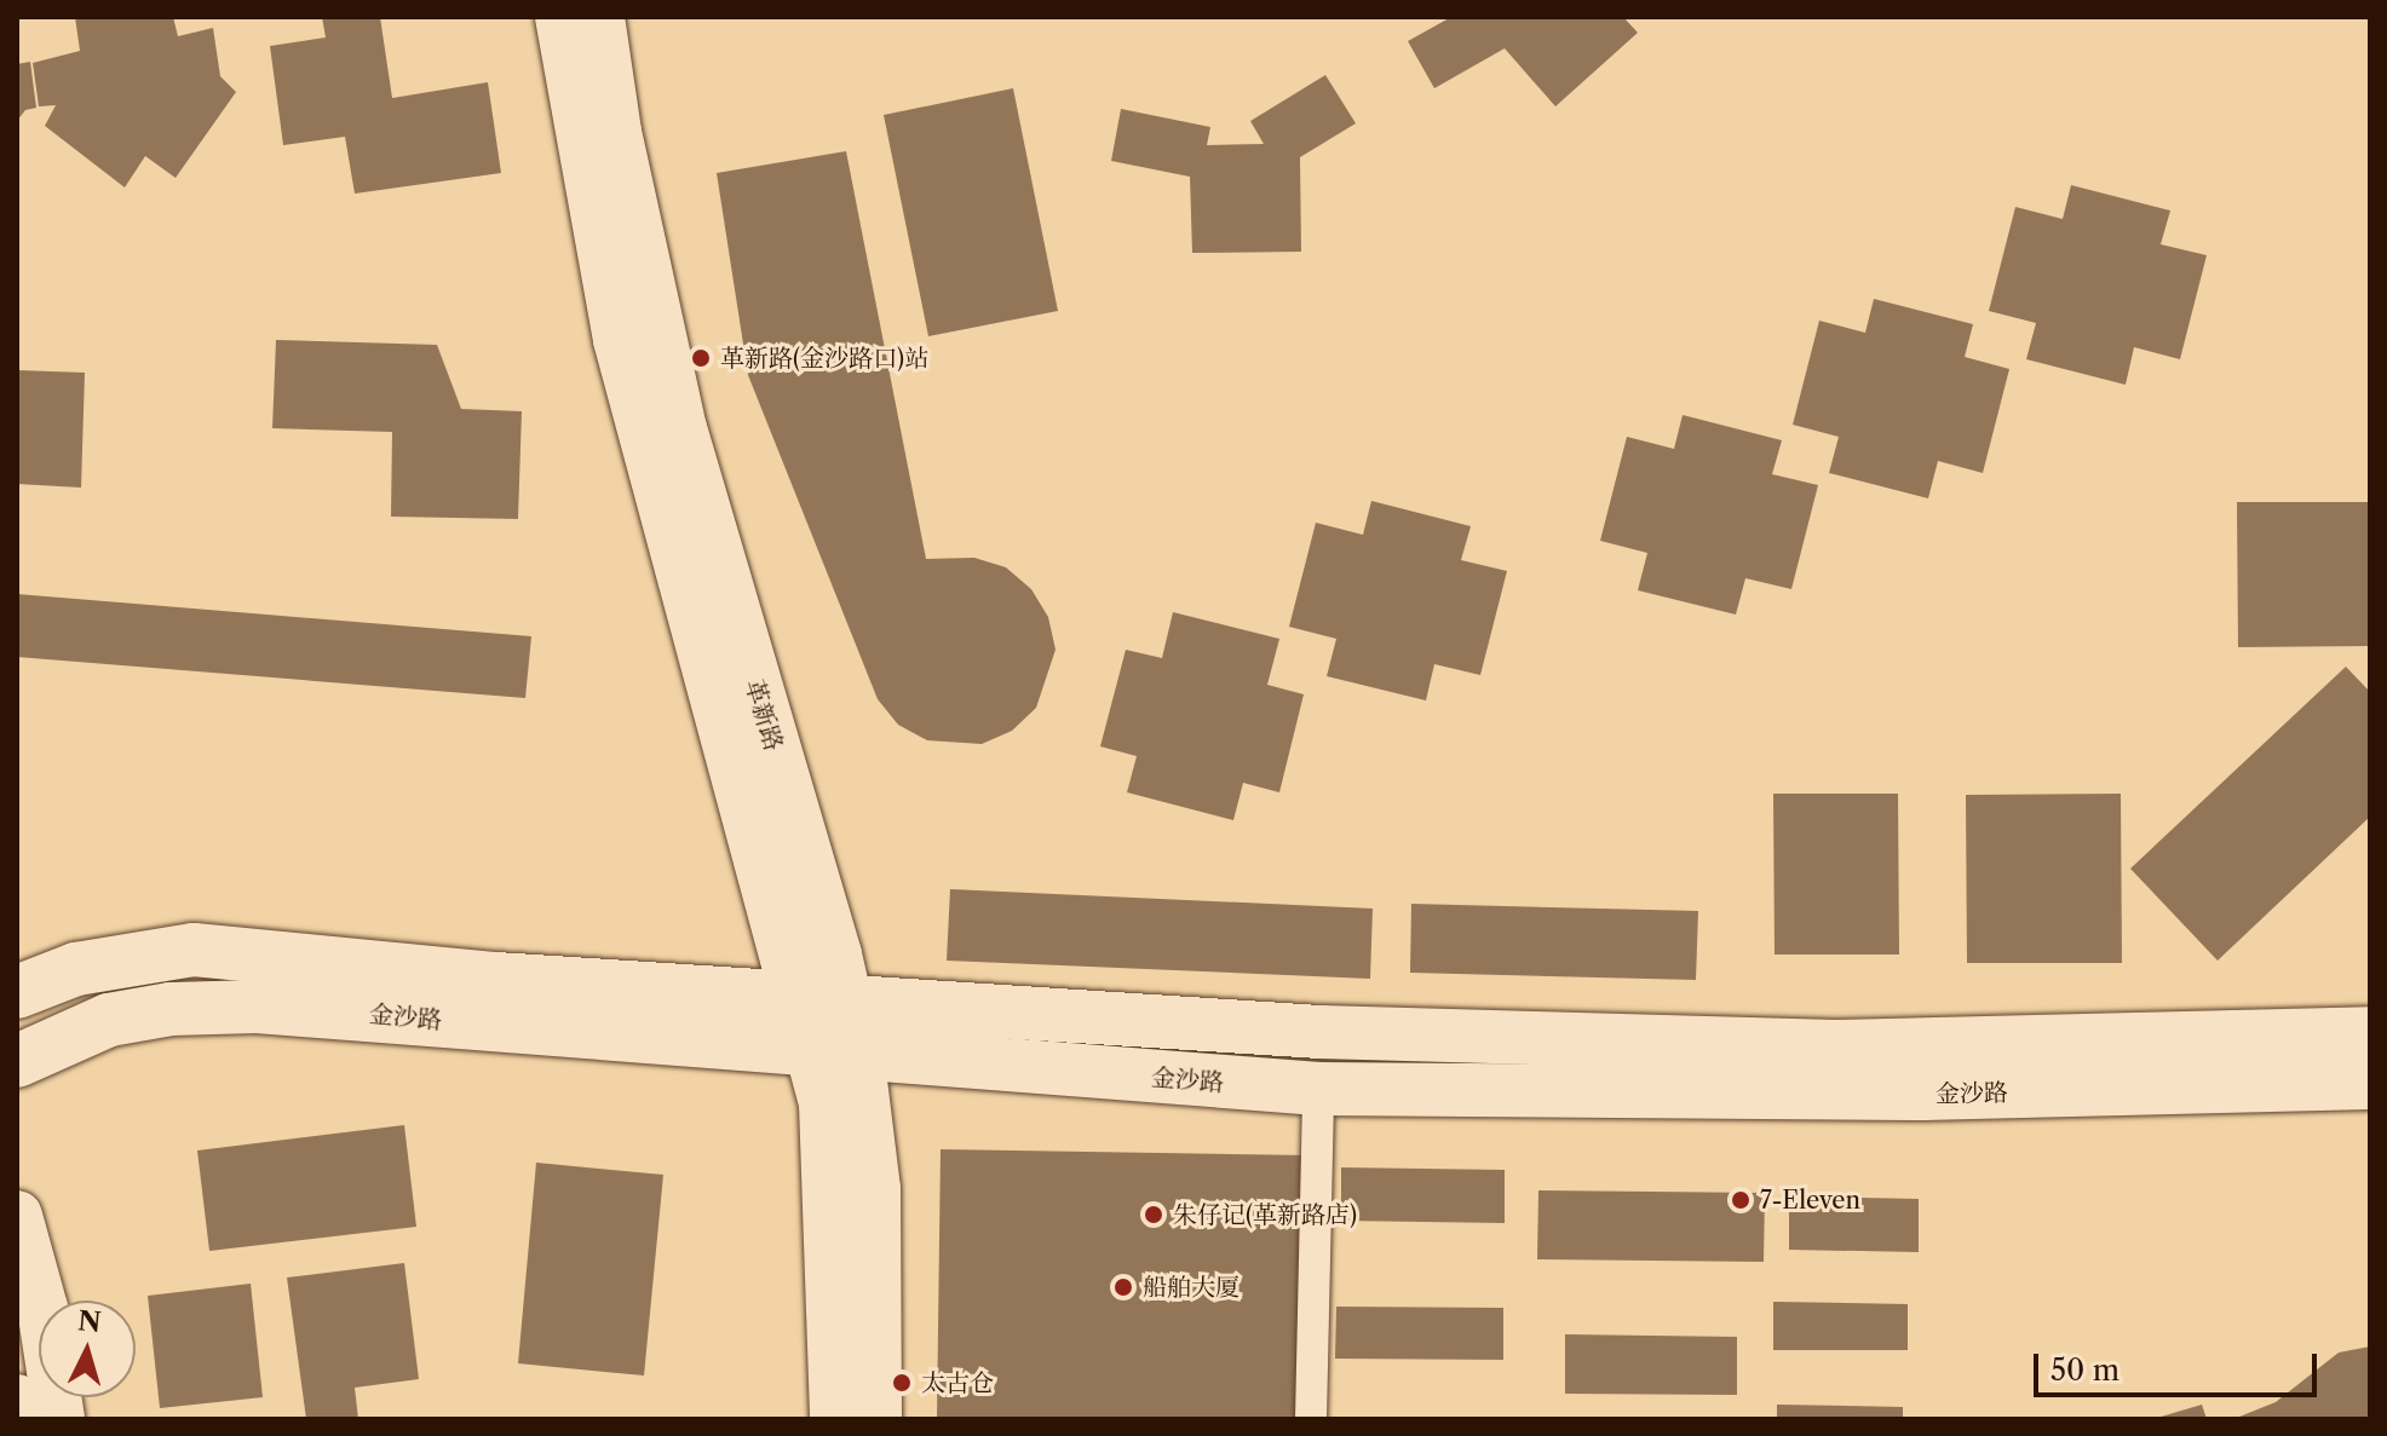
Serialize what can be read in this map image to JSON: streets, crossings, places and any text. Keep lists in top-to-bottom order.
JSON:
{
  "streets": {
    "main road": ["金沙路"],
    "street": ["革新路"]
  },
  "crossings": [
    ["革新路", "金沙路"]
  ],
  "places": [
    "革新路(金沙路口)站",
    "7-Eleven",
    "朱仔记(革新路店)",
    "船舶大厦",
    "太古仓"
  ],
  "scale_bar": "50 m",
  "north": "top"
}
